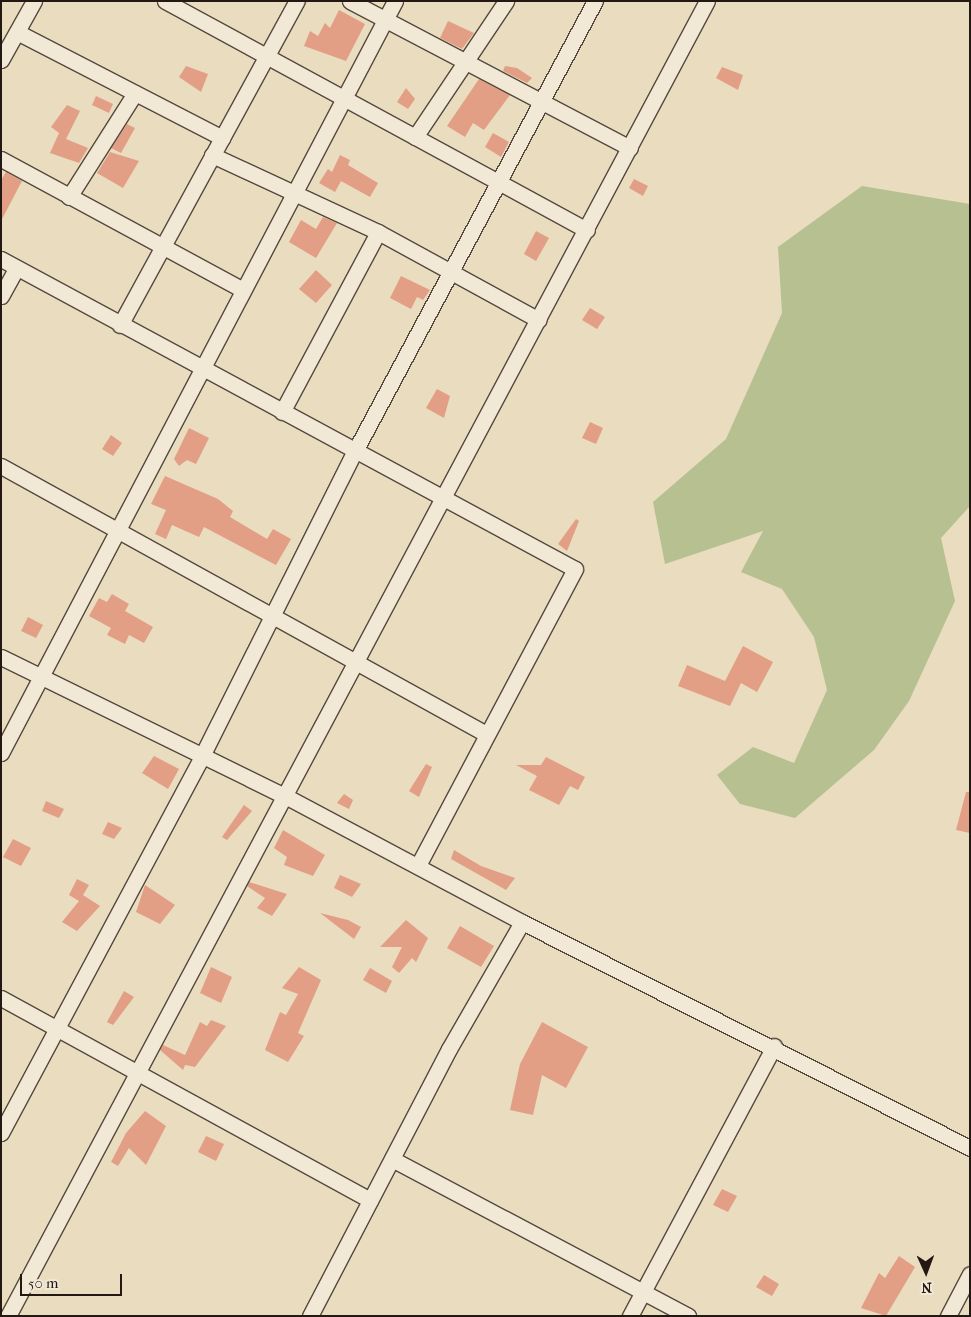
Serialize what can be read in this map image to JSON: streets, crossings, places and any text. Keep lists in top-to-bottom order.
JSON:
{
  "scale_bar": "50 m",
  "north": "bottom"
}
